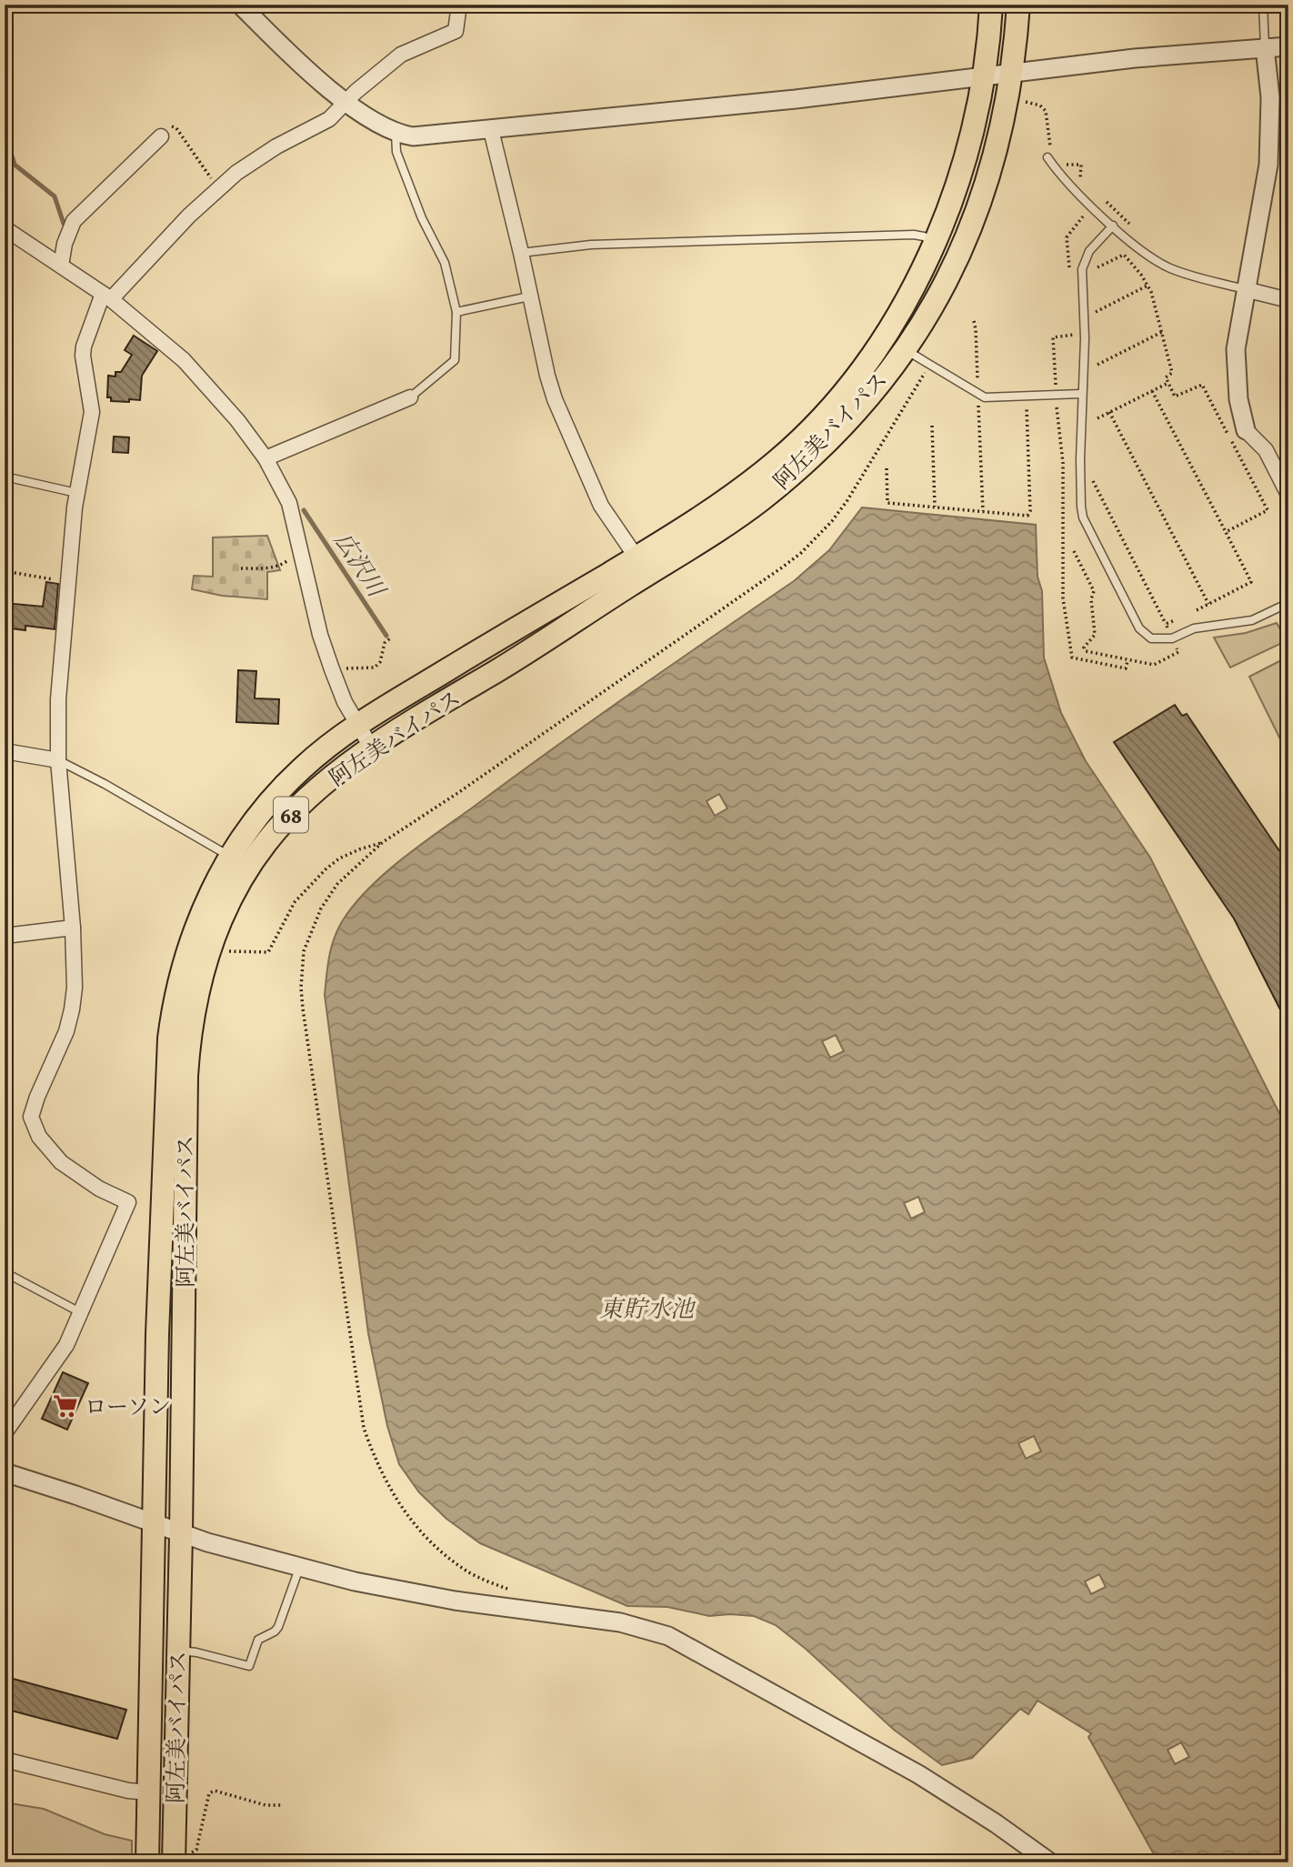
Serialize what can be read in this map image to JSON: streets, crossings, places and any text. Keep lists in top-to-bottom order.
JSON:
{
  "streets": {
    "main road": ["阿左美バイパス", "68"]
  },
  "water": ["広沢川", "東貯水池"],
  "places": {
    "supermarket": ["ローソン"]
  }
}
